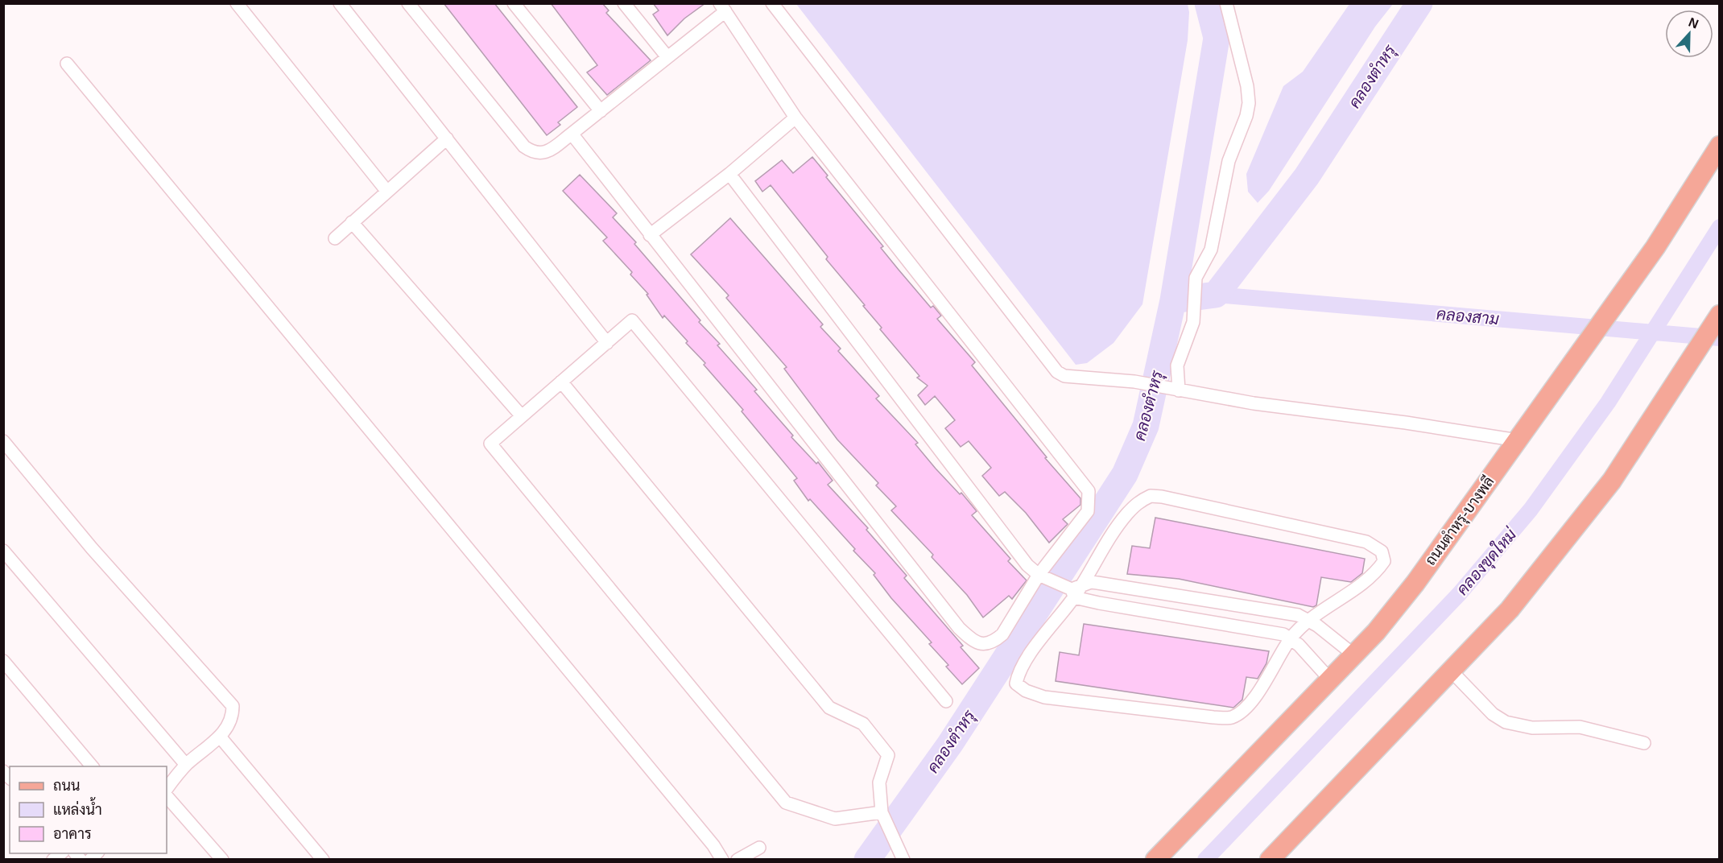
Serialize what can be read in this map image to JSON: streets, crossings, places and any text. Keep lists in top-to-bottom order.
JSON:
{
  "streets": {
    "main road": ["ถนนตำหรุ-บางพลี"]
  },
  "water": ["คลองตำหรุ", "คลองสาม", "คลองขุดใหม่"],
  "legend": ["ถนน", "แหล่งน้ำ", "อาคาร"],
  "north": "top"
}
